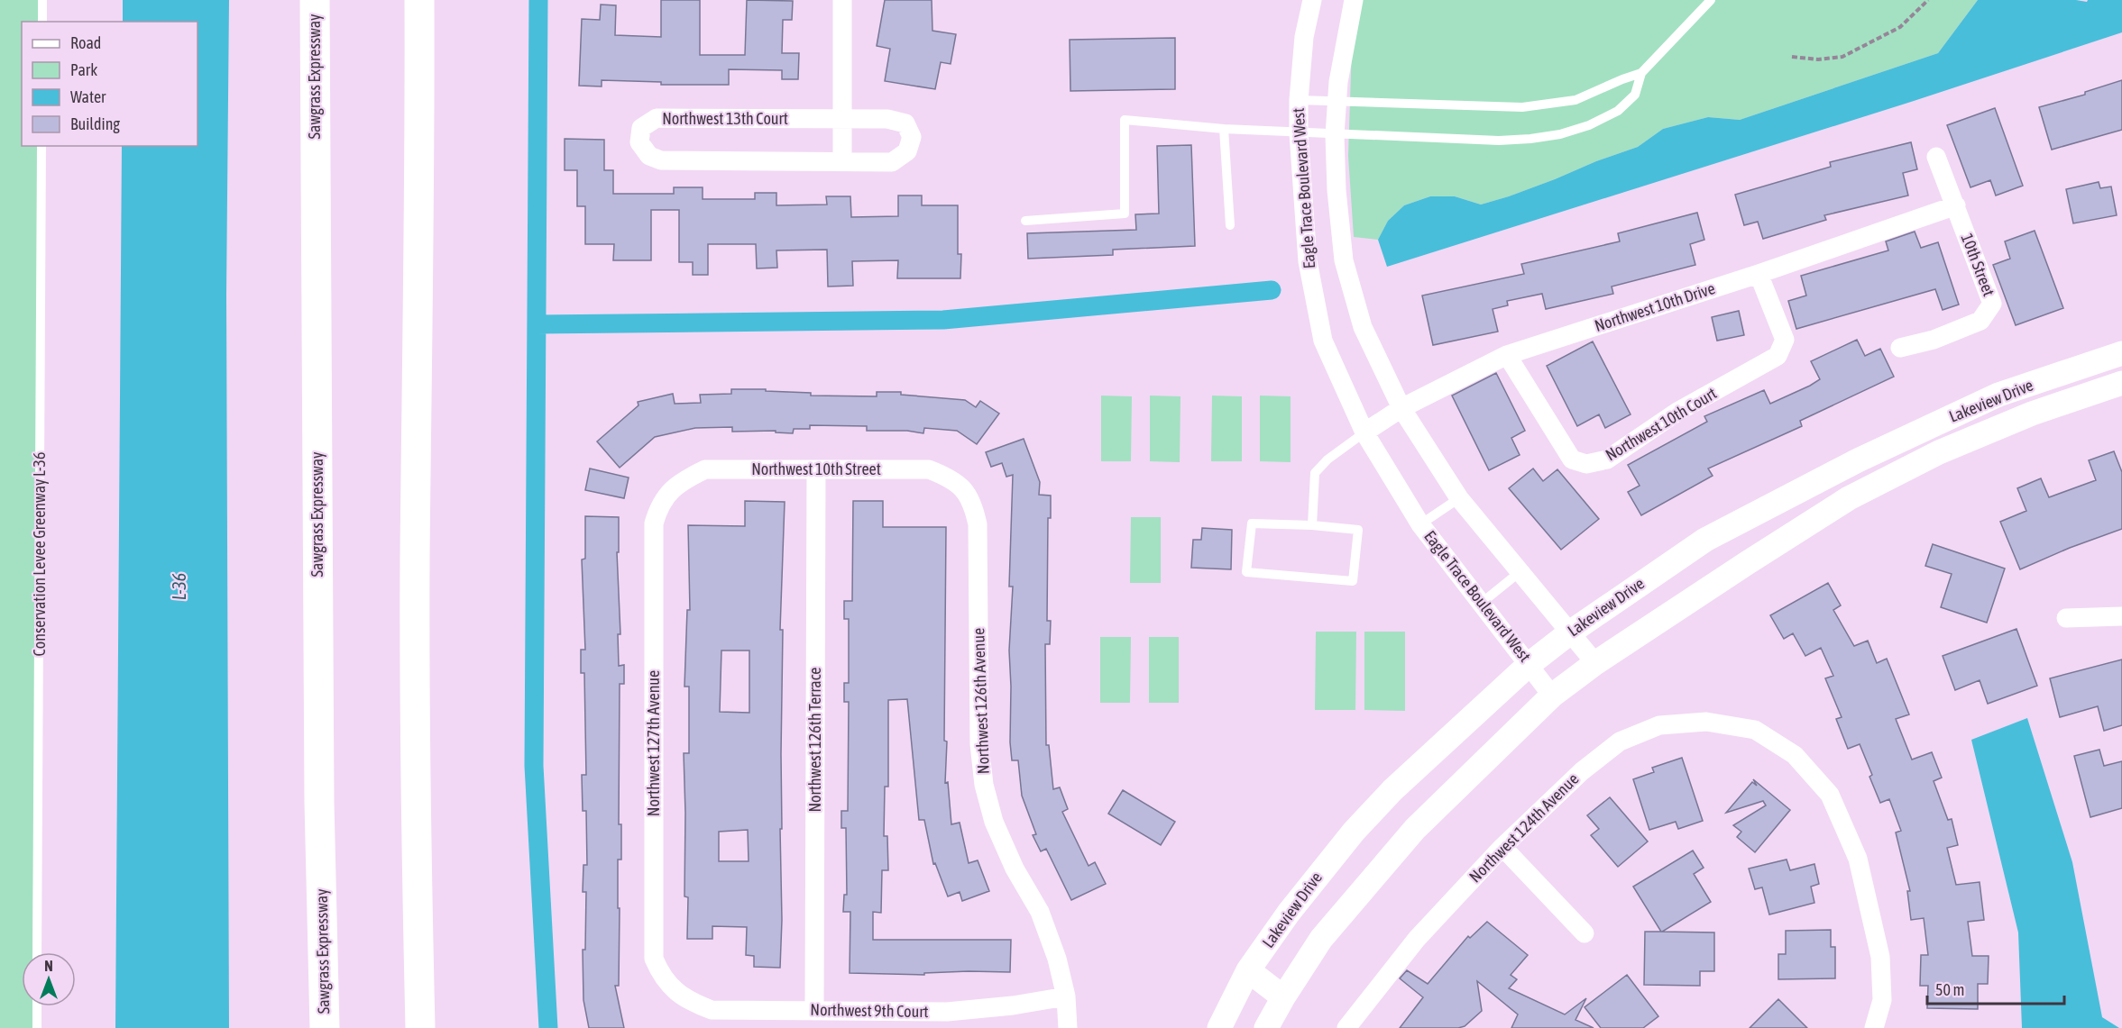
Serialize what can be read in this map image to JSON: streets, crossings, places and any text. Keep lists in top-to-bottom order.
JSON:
{
  "streets": {
    "highway": ["Sawgrass Expressway"],
    "street": [
      "Northwest 13th Court",
      "Eagle Trace Boulevard West",
      "10th Street",
      "Northwest 10th Drive",
      "Lakeview Drive",
      "Northwest 10th Court",
      "Northwest 10th Street",
      "Northwest 126th Avenue",
      "Northwest 126th Terrace",
      "Northwest 127th Avenue",
      "Northwest 124th Avenue",
      "Northwest 9th Court"
    ],
    "lane": ["Conservation Levee Greenway L-36"]
  },
  "crossings": [
    ["Eagle Trace Boulevard West", "Northwest 10th Drive"],
    ["Eagle Trace Boulevard West", "Lakeview Drive"],
    ["10th Street", "Northwest 10th Drive"],
    ["Northwest 10th Drive", "Northwest 10th Court"],
    ["Northwest 10th Street", "Northwest 126th Avenue"],
    ["Northwest 10th Street", "Northwest 126th Terrace"],
    ["Northwest 10th Street", "Northwest 127th Avenue"],
    ["Northwest 126th Avenue", "Northwest 9th Court"],
    ["Northwest 126th Terrace", "Northwest 9th Court"],
    ["Northwest 127th Avenue", "Northwest 9th Court"]
  ],
  "water": ["L-36"],
  "legend": [
    "Road",
    "Park",
    "Water",
    "Building"
  ],
  "scale_bar": "50 m",
  "north": "top"
}
